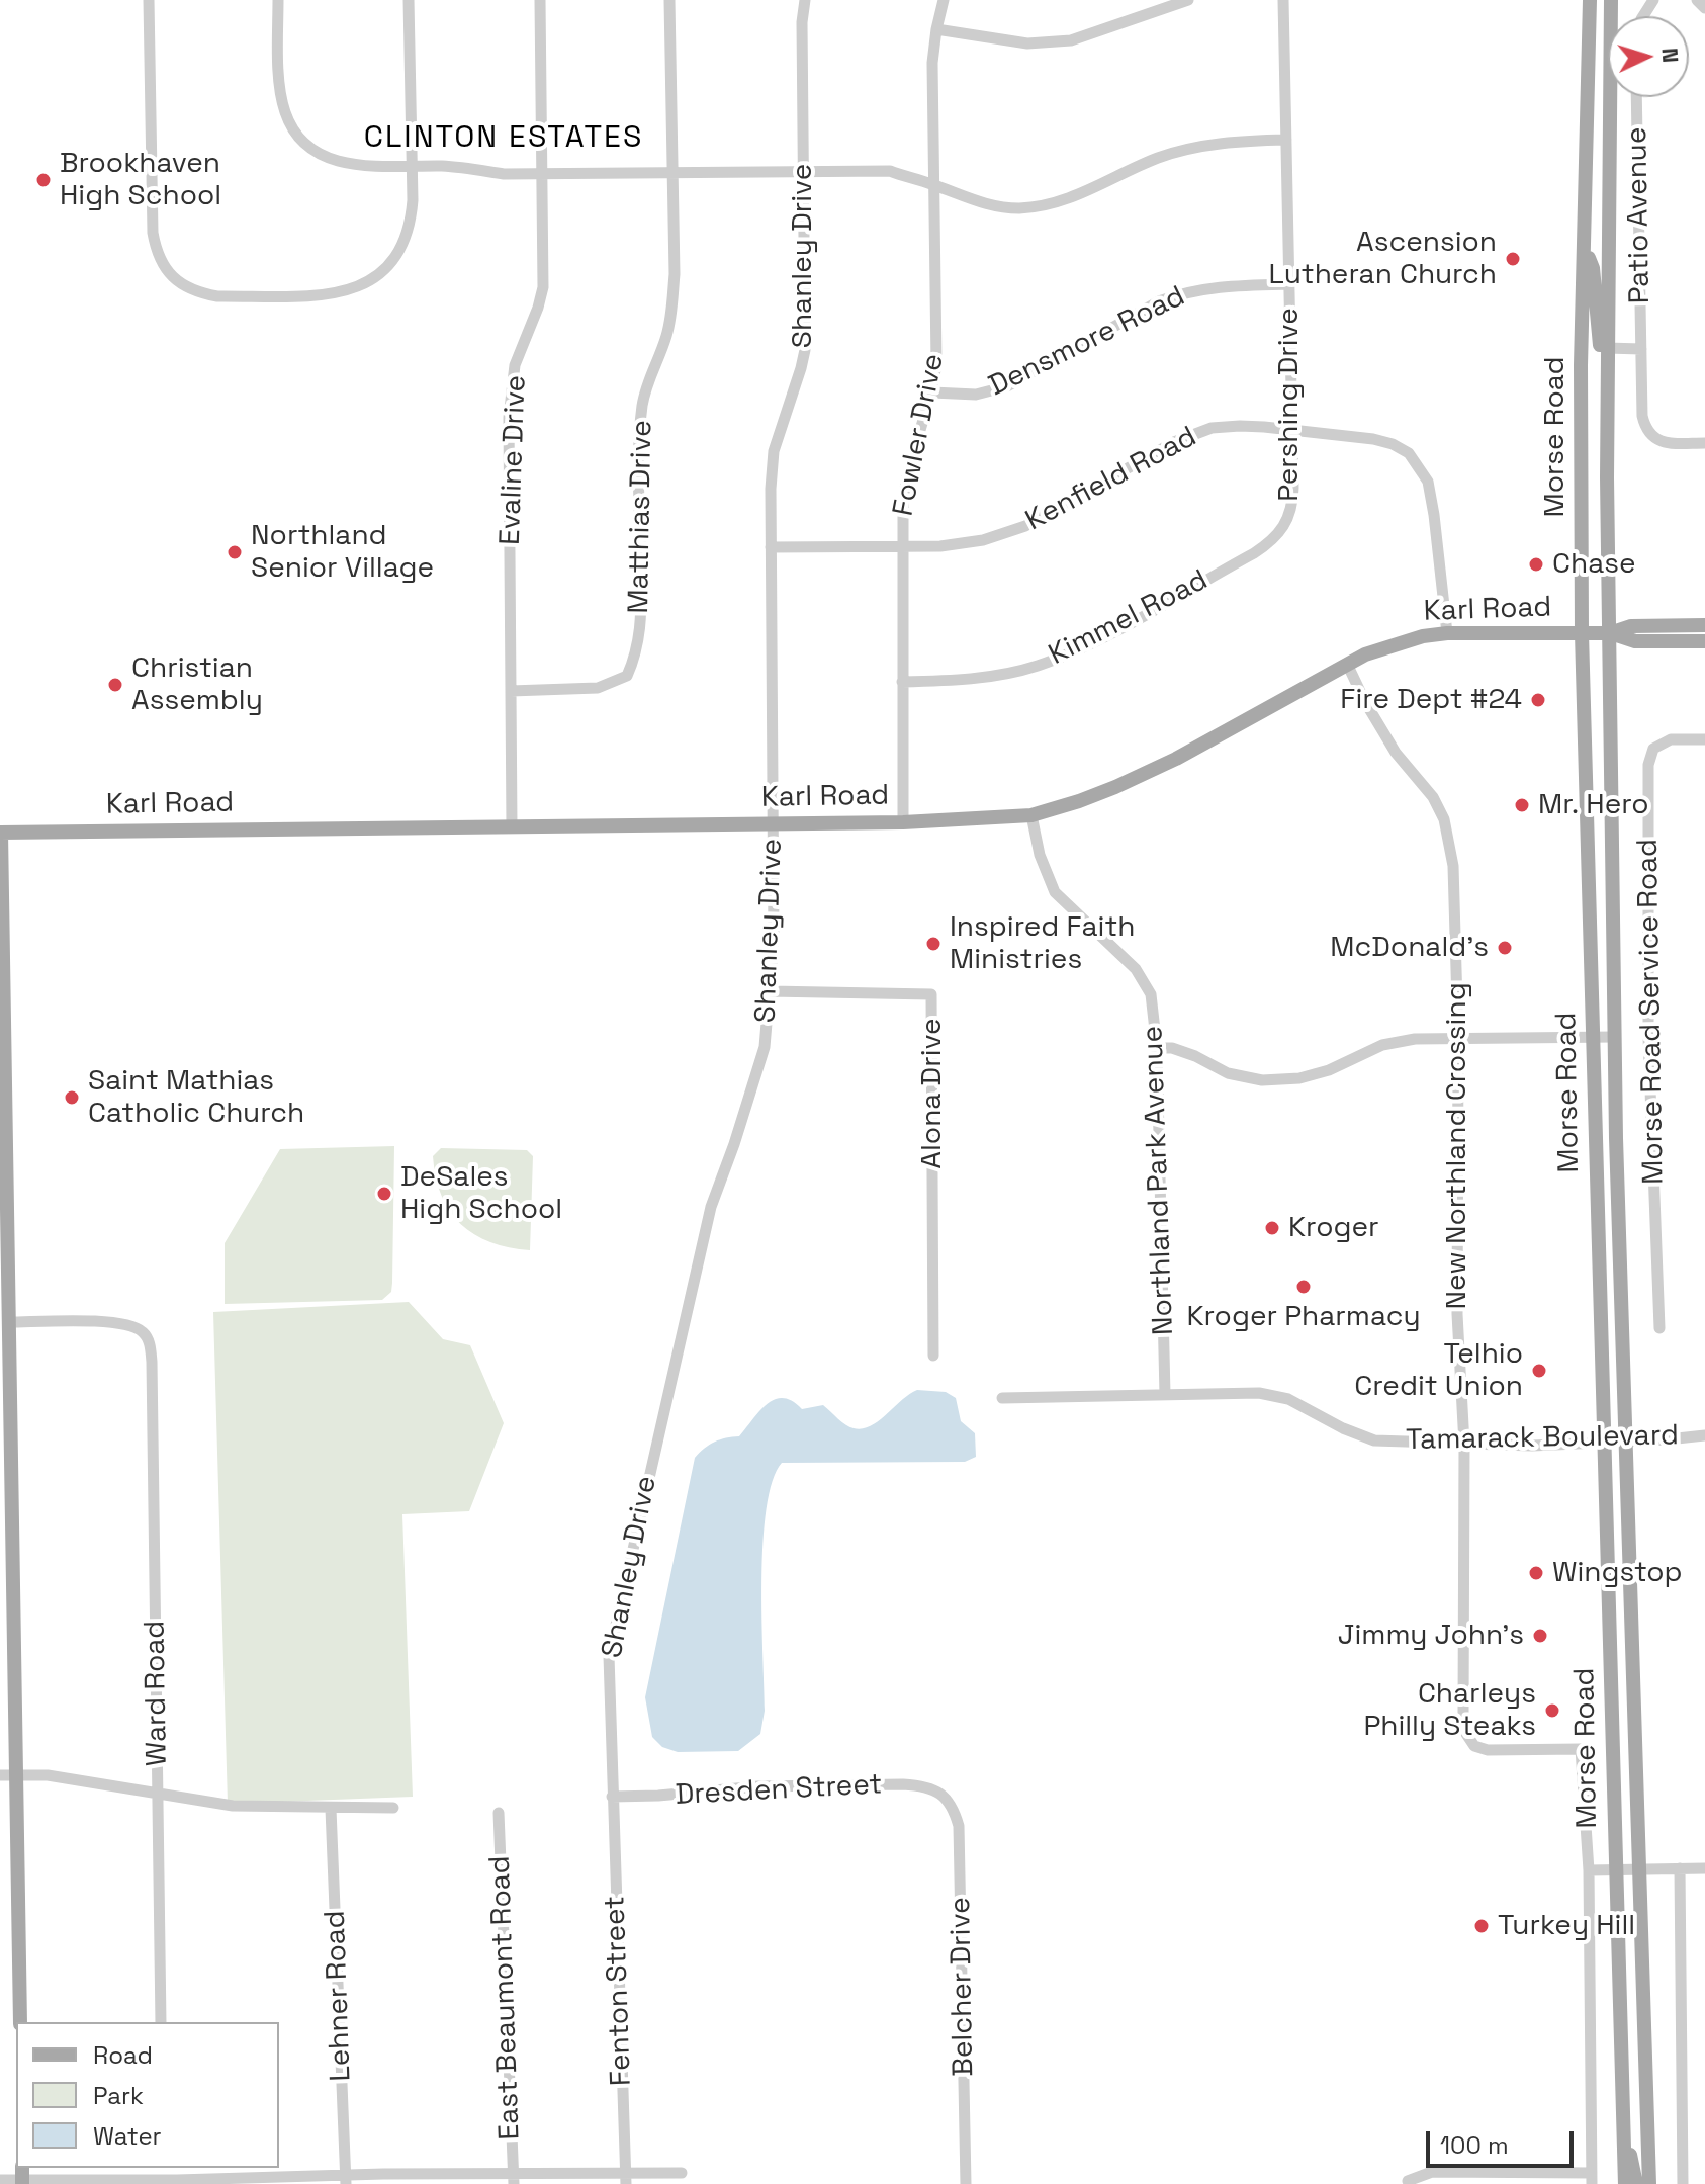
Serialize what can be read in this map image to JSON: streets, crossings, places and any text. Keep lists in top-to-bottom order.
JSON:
{
  "streets": {
    "main road": ["Morse Road", "Karl Road"],
    "street": [
      "Patio Avenue",
      "Shanley Drive",
      "Densmore Road",
      "Pershing Drive",
      "Fowler Drive",
      "Evaline Drive",
      "Kenfield Road",
      "Matthias Drive",
      "Kimmel Road",
      "Morse Road Service Road",
      "Alona Drive",
      "New Northland Crossing",
      "Northland Park Avenue",
      "Tamarack Boulevard",
      "Ward Road",
      "Dresden Street",
      "Belcher Drive",
      "Fenton Street",
      "Lehner Road",
      "East Beaumont Road"
    ]
  },
  "crossings": [
    ["Shanley Drive", "Kenfield Road"],
    ["Shanley Drive", "Karl Road"],
    ["Shanley Drive", "Alona Drive"],
    ["Shanley Drive", "Dresden Street"],
    ["Shanley Drive", "Fenton Street"],
    ["Densmore Road", "Pershing Drive"],
    ["Densmore Road", "Fowler Drive"],
    ["Pershing Drive", "Kenfield Road"],
    ["Pershing Drive", "Kimmel Road"],
    ["Fowler Drive", "Kenfield Road"],
    ["Fowler Drive", "Karl Road"],
    ["Fowler Drive", "Kimmel Road"],
    ["Morse Road", "Karl Road"],
    ["Morse Road", "Tamarack Boulevard"],
    ["Evaline Drive", "Matthias Drive"],
    ["Evaline Drive", "Karl Road"],
    ["Kenfield Road", "Karl Road"],
    ["Karl Road", "New Northland Crossing"],
    ["Karl Road", "Northland Park Avenue"],
    ["New Northland Crossing", "Tamarack Boulevard"],
    ["Northland Park Avenue", "Tamarack Boulevard"],
    ["Dresden Street", "Belcher Drive"],
    ["Dresden Street", "Fenton Street"]
  ],
  "districts": ["CLINTON ESTATES"],
  "places": [
    "Brookhaven High School",
    "Ascension Lutheran Church",
    "Northland Senior Village",
    "Chase",
    "Christian Assembly",
    "Fire Dept #24",
    "Mr. Hero",
    "Inspired Faith Ministries",
    "McDonald's",
    "Saint Mathias Catholic Church",
    "DeSales High School",
    "Kroger",
    "Kroger Pharmacy",
    "Telhio Credit Union",
    "Wingstop",
    "Jimmy John's",
    "Charleys Philly Steaks",
    "Turkey Hill"
  ],
  "legend": ["Road", "Park", "Water"],
  "scale_bar": "100 m",
  "north": "right"
}
